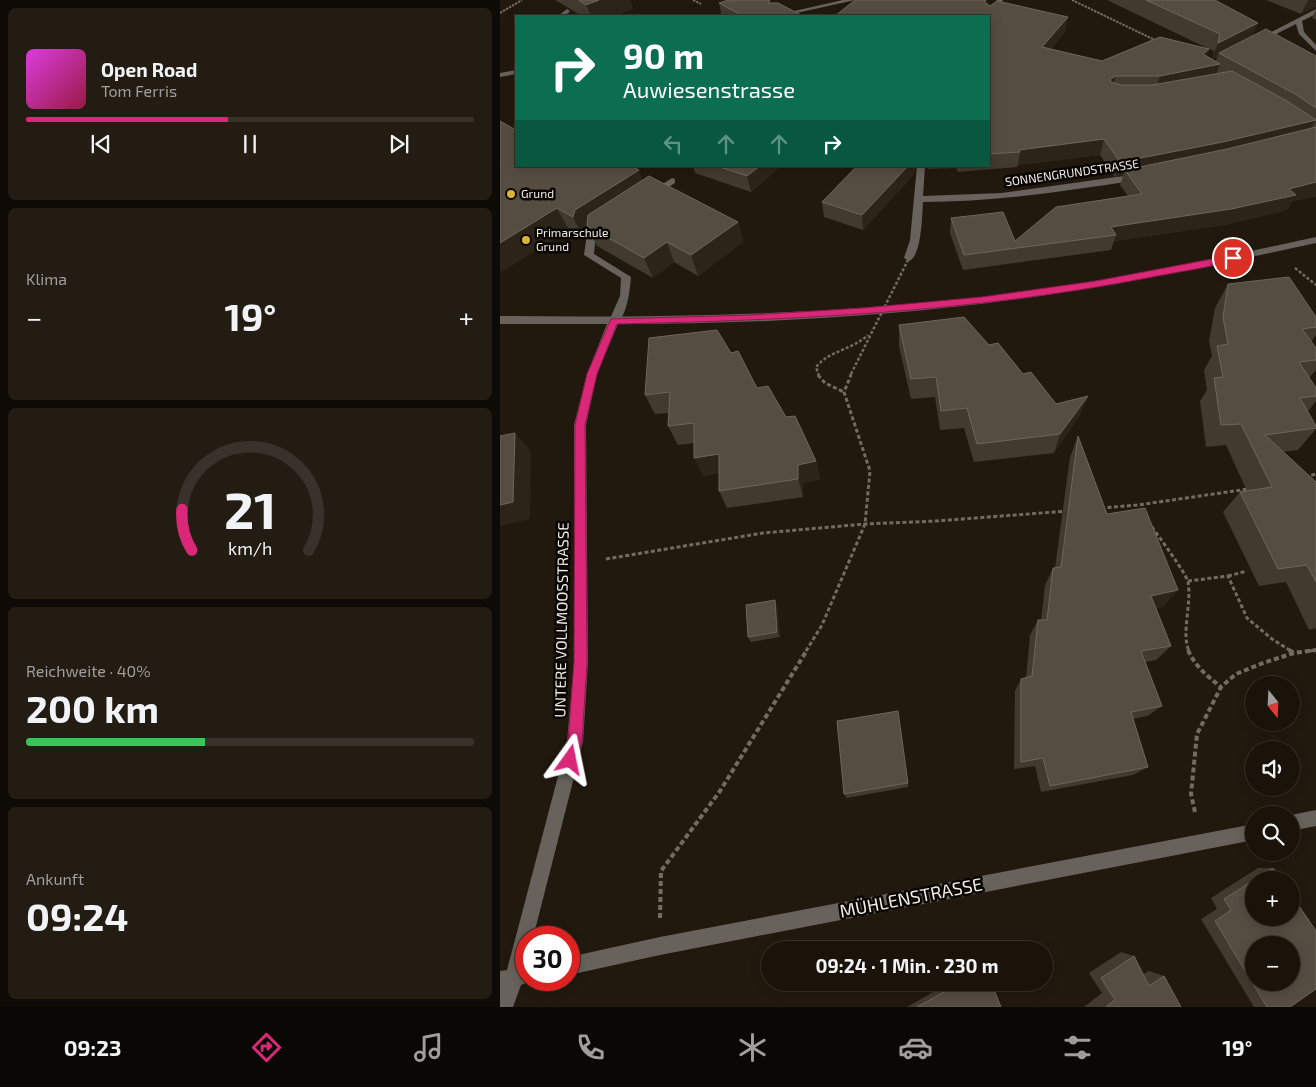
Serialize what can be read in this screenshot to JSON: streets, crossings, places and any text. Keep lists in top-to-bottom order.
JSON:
{
  "streets": {
    "street": ["SONNENGRUNDSTRASSE", "UNTERE VOLLMOOSSTRASSE", "MÜHLENSTRASSE"]
  },
  "places": ["Grund", "Primarschule Grund"],
  "north": "bottom",
  "page": {
    "turn": ["90 m", "Auwiesenstrasse"],
    "song": ["Open Road", "Tom Ferris"],
    "tile": [
      "Klima",
      ["Reichweite · 40%", "200 km"],
      ["Ankunft", "09:24"]
    ],
    "heat": ["−", "19°", "+"],
    "map_buttons": ["+", "−"],
    "limit": "30",
    "trip": "09:24 · 1 Min. · 230 m",
    "tabs": ["09:23", "19°"],
    "gauge": ["21", "km/h"]
  }
}
